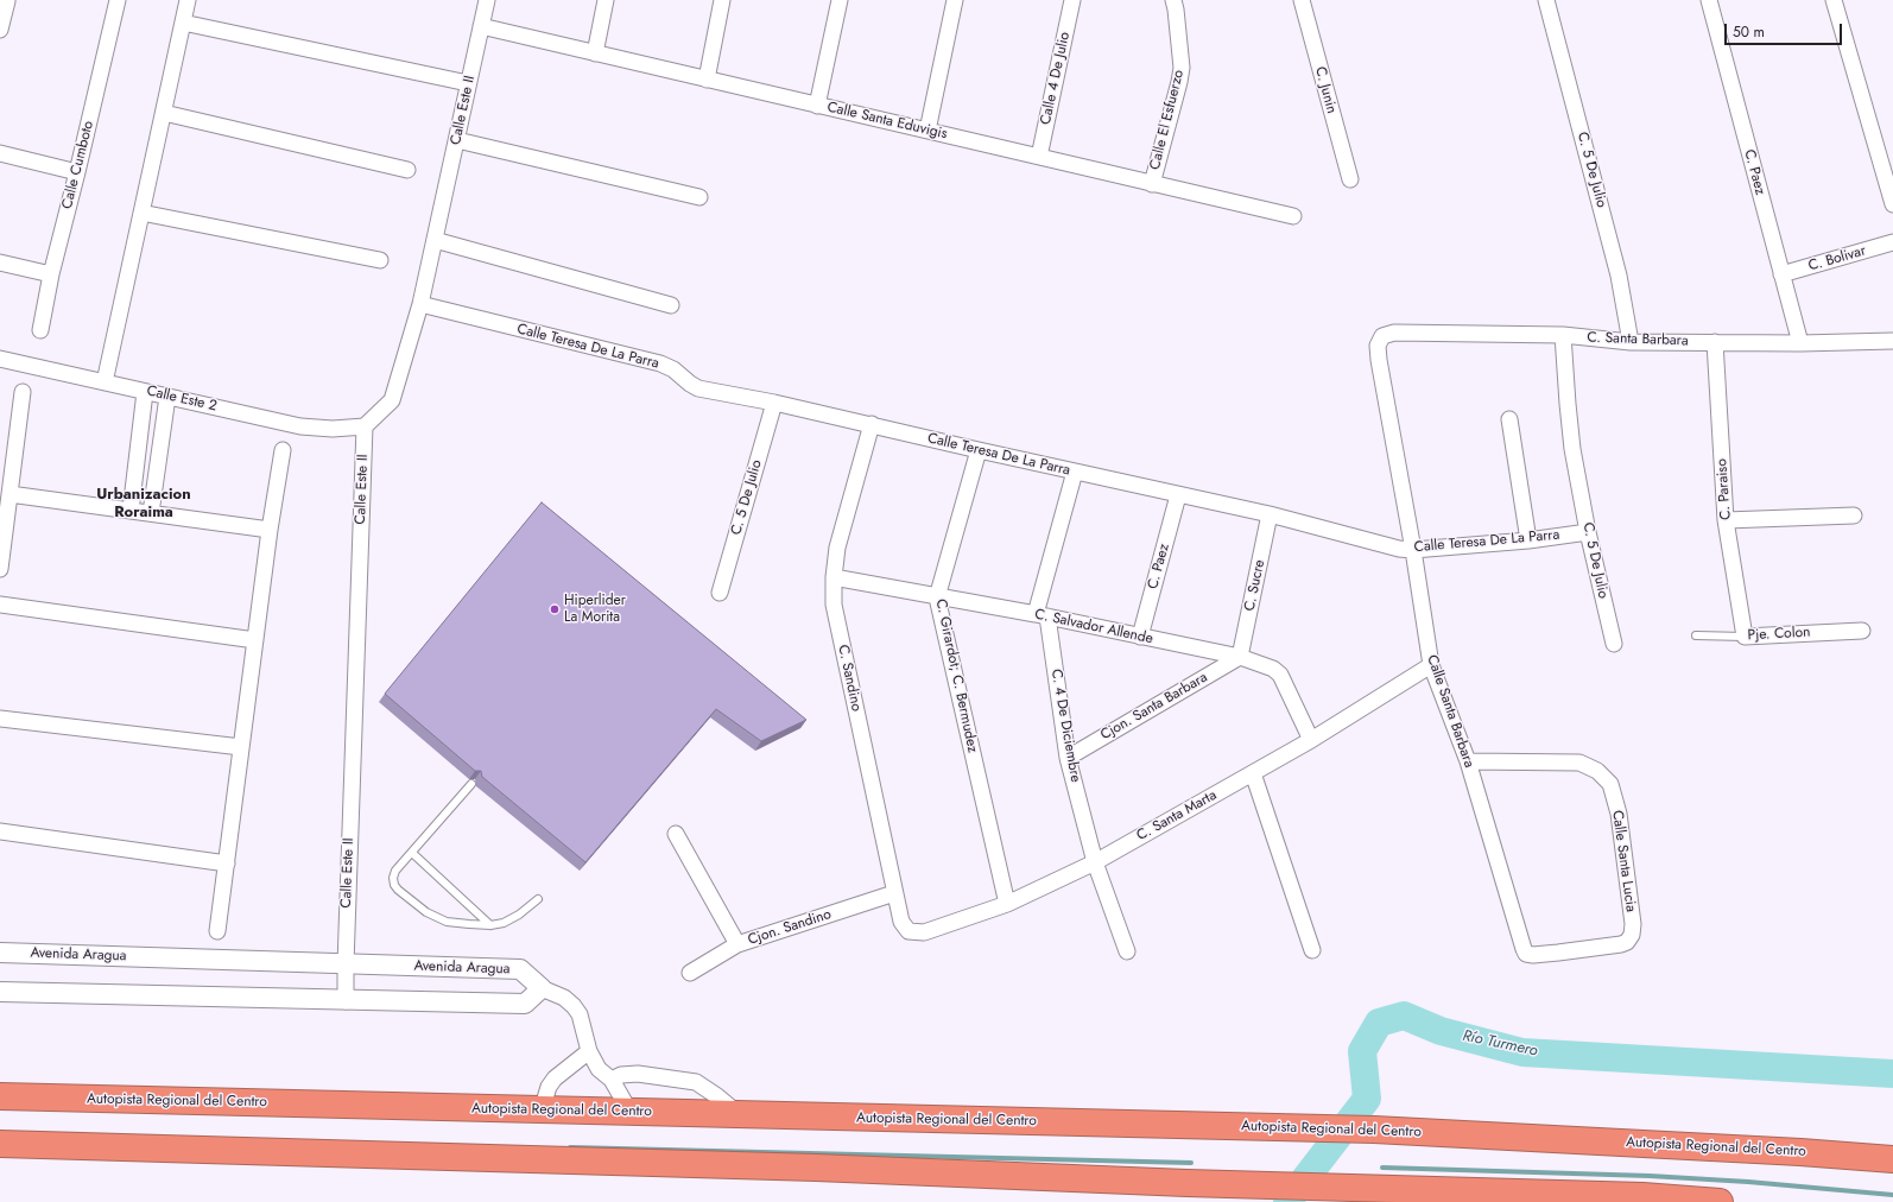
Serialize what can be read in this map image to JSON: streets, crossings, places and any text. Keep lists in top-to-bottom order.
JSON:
{
  "streets": {
    "highway": ["Autopista Regional del Centro"],
    "street": [
      "Calle 4 De Julio",
      "C. Junin",
      "Calle Este II",
      "Calle El Esfuerzo",
      "Calle Santa Eduvigis",
      "Calle Cumboto",
      "C. 5 De Julio",
      "C. Paez",
      "C. Bolivar",
      "C. Santa Barbara",
      "Calle Teresa De La Parra",
      "Calle Este 2",
      "C. Paraiso",
      "C. Sucre",
      "C. Salvador Allende",
      "Pje. Colon",
      "C. Girardot; C. Bermudez",
      "C. Sandino",
      "Cjon. Santa Barbara",
      "Calle Santa Barbara",
      "C. 4 De Diciembre",
      "C. Santa Marta",
      "Calle Santa Lucia",
      "Cjon. Sandino",
      "Avenida Aragua"
    ]
  },
  "crossings": [
    ["Calle 4 De Julio", "Calle Santa Eduvigis"],
    ["Calle Este II", "Calle Santa Eduvigis"],
    ["Calle Este II", "Calle Teresa De La Parra"],
    ["Calle Este II", "Calle Este 2"],
    ["Calle Este II", "Avenida Aragua"],
    ["Calle El Esfuerzo", "Calle Santa Eduvigis"],
    ["C. 5 De Julio", "C. Santa Barbara"],
    ["C. 5 De Julio", "Calle Teresa De La Parra"],
    ["C. Paez", "C. Bolivar"],
    ["C. Paez", "C. Santa Barbara"],
    ["C. Paez", "Calle Teresa De La Parra"],
    ["C. Paez", "C. Salvador Allende"],
    ["C. Santa Barbara", "C. Paraiso"],
    ["C. Santa Barbara", "Calle Santa Barbara"],
    ["Calle Teresa De La Parra", "C. Sucre"],
    ["Calle Teresa De La Parra", "C. Girardot; C. Bermudez"],
    ["Calle Teresa De La Parra", "C. Sandino"],
    ["Calle Teresa De La Parra", "Calle Santa Barbara"],
    ["Calle Teresa De La Parra", "C. 4 De Diciembre"],
    ["C. Paraiso", "Pje. Colon"],
    ["C. Sucre", "C. Salvador Allende"],
    ["C. Sucre", "Cjon. Santa Barbara"],
    ["C. Salvador Allende", "C. Girardot; C. Bermudez"],
    ["C. Salvador Allende", "C. Sandino"],
    ["C. Salvador Allende", "Cjon. Santa Barbara"],
    ["C. Salvador Allende", "C. 4 De Diciembre"],
    ["C. Salvador Allende", "C. Santa Marta"],
    ["C. Girardot; C. Bermudez", "C. Santa Marta"],
    ["C. Sandino", "C. Santa Marta"],
    ["C. Sandino", "Cjon. Sandino"],
    ["Cjon. Santa Barbara", "C. 4 De Diciembre"],
    ["Calle Santa Barbara", "C. Santa Marta"],
    ["Calle Santa Barbara", "Calle Santa Lucia"],
    ["C. 4 De Diciembre", "C. Santa Marta"]
  ],
  "districts": ["Urbanizacion Roraima"],
  "water": ["Río Turmero"],
  "places": ["Hiperlider La Morita"],
  "scale_bar": "50 m"
}
